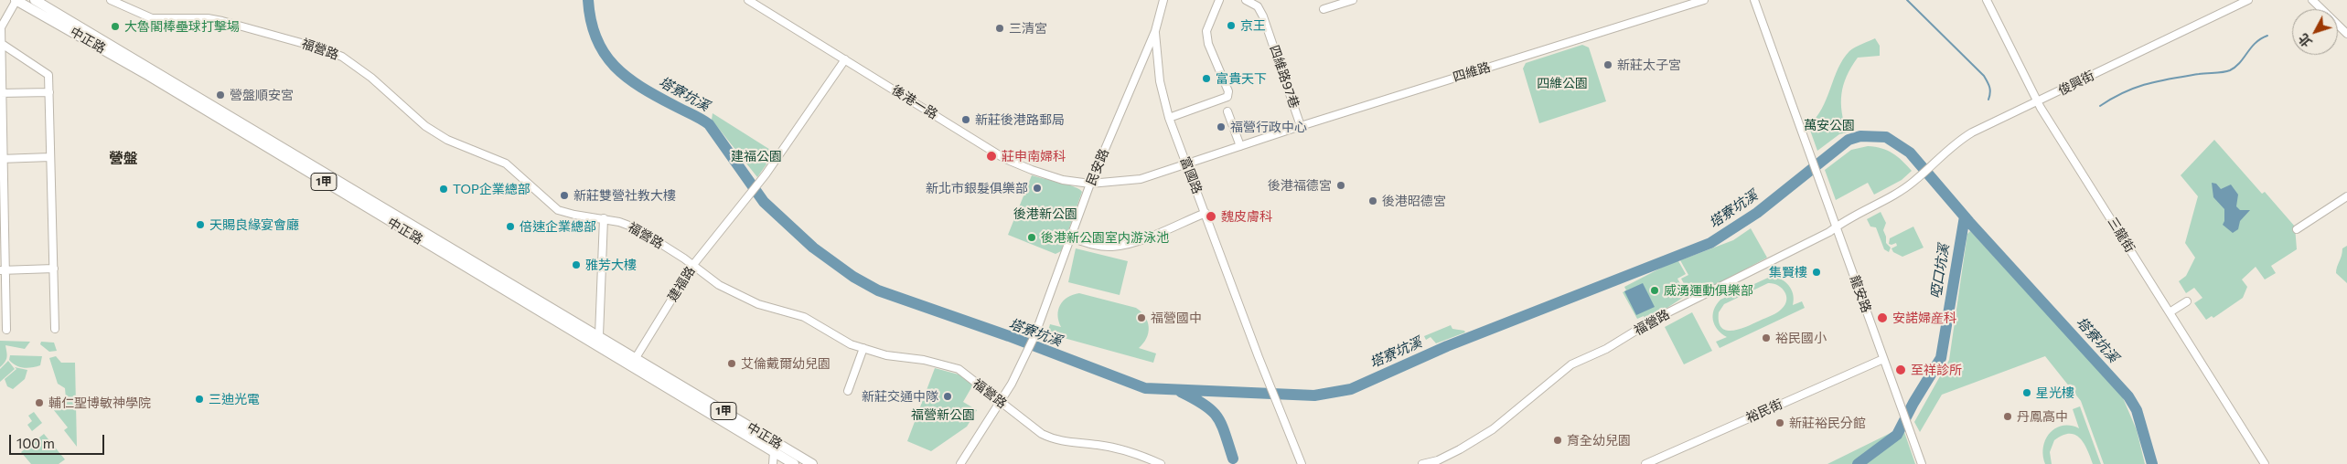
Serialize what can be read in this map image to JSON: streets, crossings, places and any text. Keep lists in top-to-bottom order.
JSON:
{
  "streets": {
    "main road": ["中正路", "1甲"],
    "street": [
      "福營路",
      "四維路",
      "四維路97巷",
      "俊興街",
      "後港一路",
      "民安路",
      "富國路",
      "三龍街",
      "建福路",
      "龍安路",
      "裕民街"
    ]
  },
  "crossings": [
    ["中正路", "建福路"],
    ["福營路", "俊興街"],
    ["福營路", "民安路"],
    ["福營路", "建福路"],
    ["福營路", "龍安路"],
    ["四維路", "四維路97巷"],
    ["四維路", "後港一路"],
    ["四維路", "民安路"],
    ["四維路", "富國路"],
    ["俊興街", "三龍街"],
    ["後港一路", "民安路"],
    ["後港一路", "建福路"],
    ["民安路", "富國路"],
    ["龍安路", "裕民街"]
  ],
  "districts": ["營盤"],
  "water": ["塔寮坑溪", "啞口坑溪"],
  "parks": [
    "四維公園",
    "萬安公園",
    "建福公園",
    "後港新公園",
    "福營新公園"
  ],
  "places": [
    "京王",
    "大魯閣棒壘球打擊場",
    "三清宮",
    "新莊太子宮",
    "富貴天下",
    "營盤順安宮",
    "新莊後港路郵局",
    "福營行政中心",
    "莊申南婦科",
    "後港福德宮",
    "新北市銀髮俱樂部",
    "TOP企業總部",
    "新莊雙營社教大樓",
    "後港昭德宮",
    "魏皮膚科",
    "天賜良緣宴會廳",
    "倍速企業總部",
    "後港新公園室内游泳池",
    "雅芳大樓",
    "集賢樓",
    "威湧運動俱樂部",
    "福營國中",
    "安諾婦産科",
    "裕民國小",
    "艾倫戴爾幼兒園",
    "至祥診所",
    "星光樓",
    "新莊交通中隊",
    "三迪光電",
    "輔仁聖博敏神學院",
    "丹鳳高中",
    "新莊裕民分館",
    "育全幼兒園"
  ],
  "scale_bar": "100 m",
  "north": "bottom left"
}
